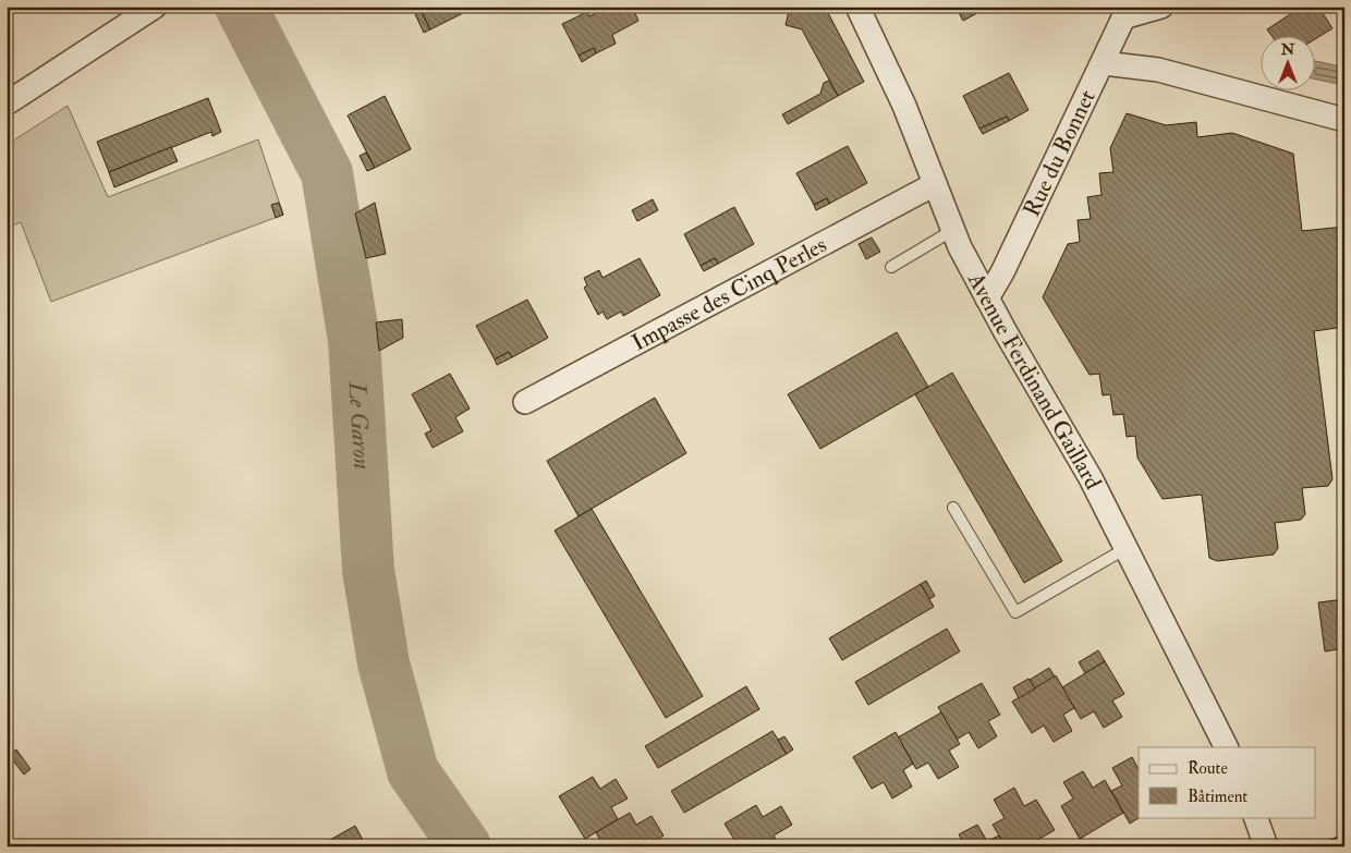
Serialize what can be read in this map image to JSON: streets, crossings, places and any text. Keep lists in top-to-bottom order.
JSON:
{
  "streets": {
    "street": ["Rue du Bonnet", "Impasse des Cinq Perles", "Avenue Ferdinand Gaillard"]
  },
  "crossings": [
    ["Rue du Bonnet", "Avenue Ferdinand Gaillard"],
    ["Impasse des Cinq Perles", "Avenue Ferdinand Gaillard"]
  ],
  "water": ["Le Garon"],
  "legend": ["Route", "Bâtiment"],
  "north": "top"
}
